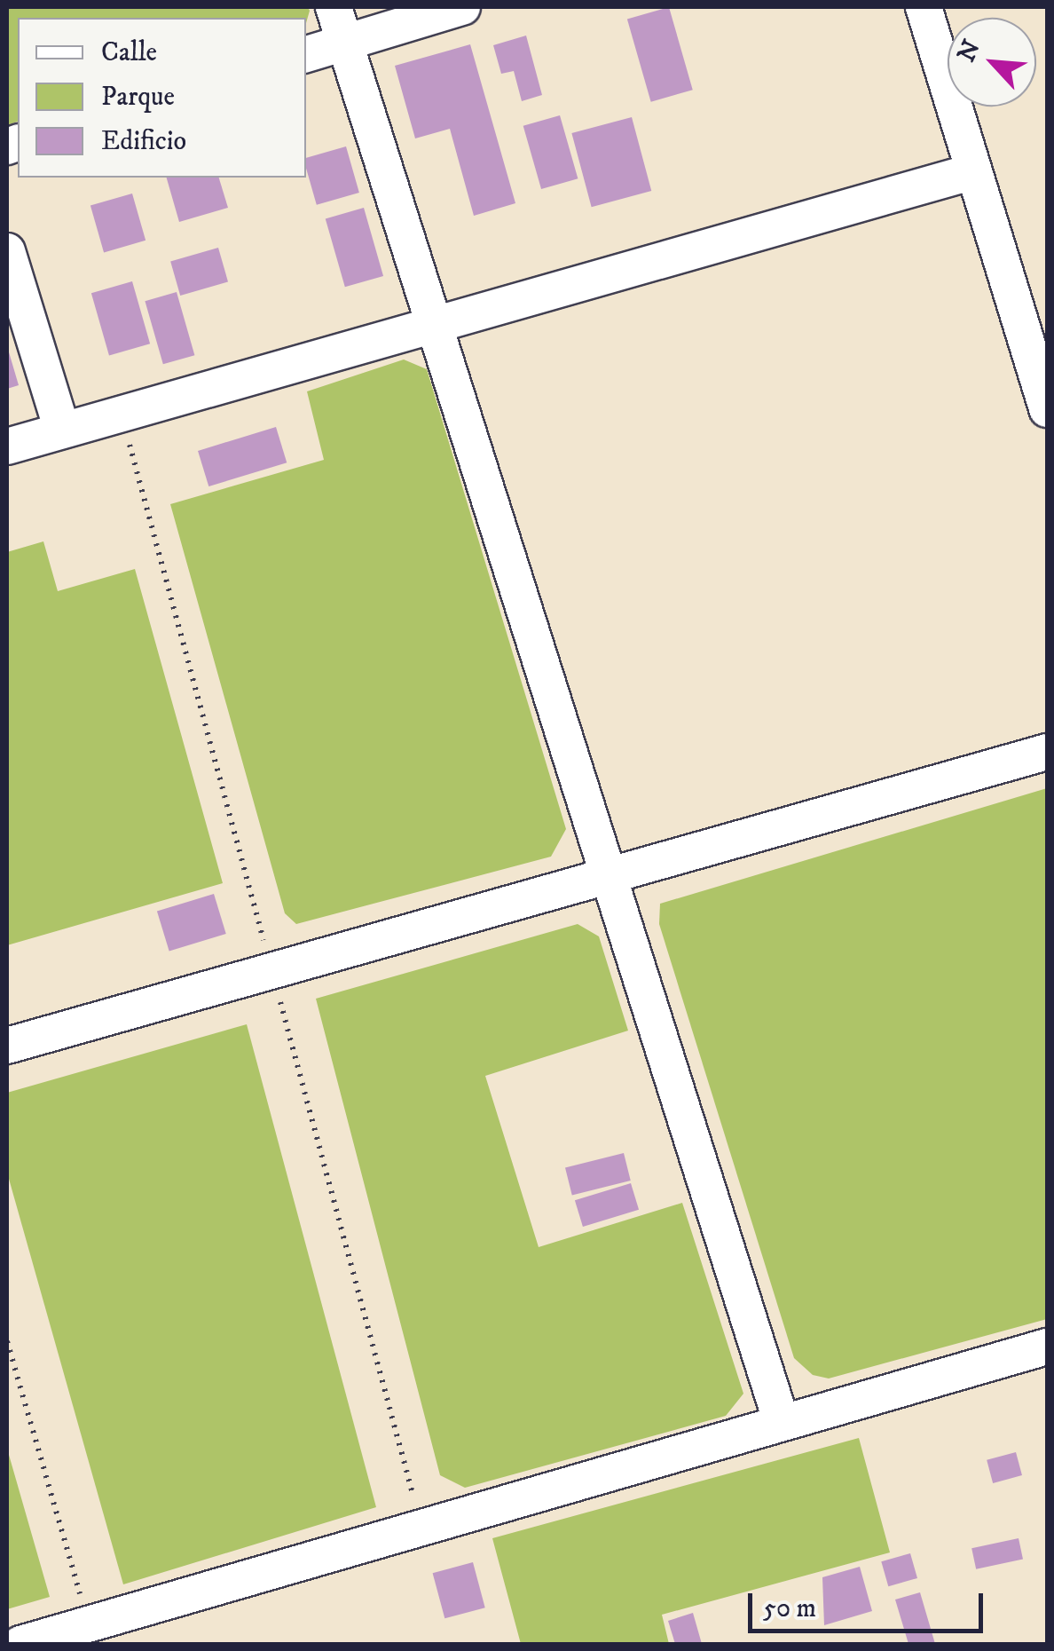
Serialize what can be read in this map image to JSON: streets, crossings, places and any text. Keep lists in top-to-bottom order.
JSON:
{
  "legend": ["Calle", "Parque", "Edificio"],
  "scale_bar": "50 m",
  "north": "top left"
}
